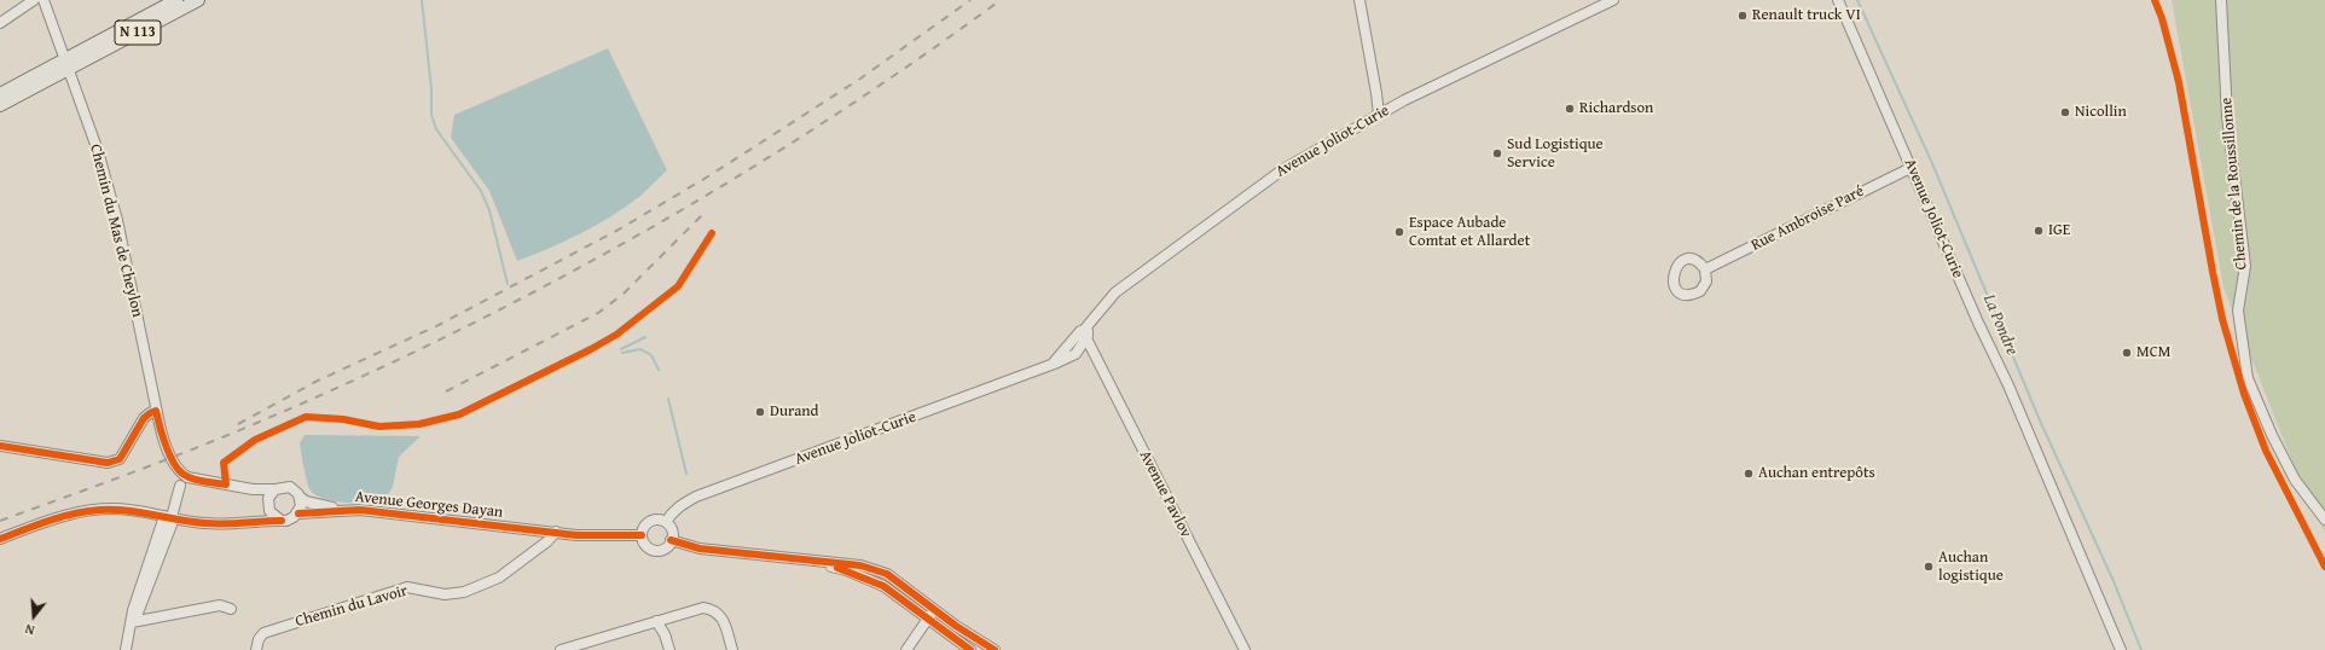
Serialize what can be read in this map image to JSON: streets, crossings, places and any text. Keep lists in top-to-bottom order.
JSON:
{
  "streets": {
    "main road": ["N 113"],
    "street": [
      "Avenue Joliot-Curie",
      "Chemin de la Roussillonne",
      "Rue Ambroise Paré",
      "Chemin du Mas de Cheylon",
      "Avenue Pavlov",
      "Avenue Georges Dayan",
      "Chemin du Lavoir"
    ]
  },
  "crossings": [
    ["N 113", "Chemin du Mas de Cheylon"],
    ["Avenue Joliot-Curie", "Rue Ambroise Paré"],
    ["Avenue Joliot-Curie", "Avenue Pavlov"],
    ["Avenue Joliot-Curie", "Avenue Georges Dayan"],
    ["Avenue Georges Dayan", "Chemin du Lavoir"]
  ],
  "water": ["La Pondre"],
  "places": [
    "Renault truck VI",
    "Richardson",
    "Nicollin",
    "Sud Logistique Service",
    "IGE",
    "Espace Aubade Comtat et Allardet",
    "MCM",
    "Durand",
    "Auchan entrepôts",
    "Auchan logistique"
  ],
  "north": "bottom"
}
